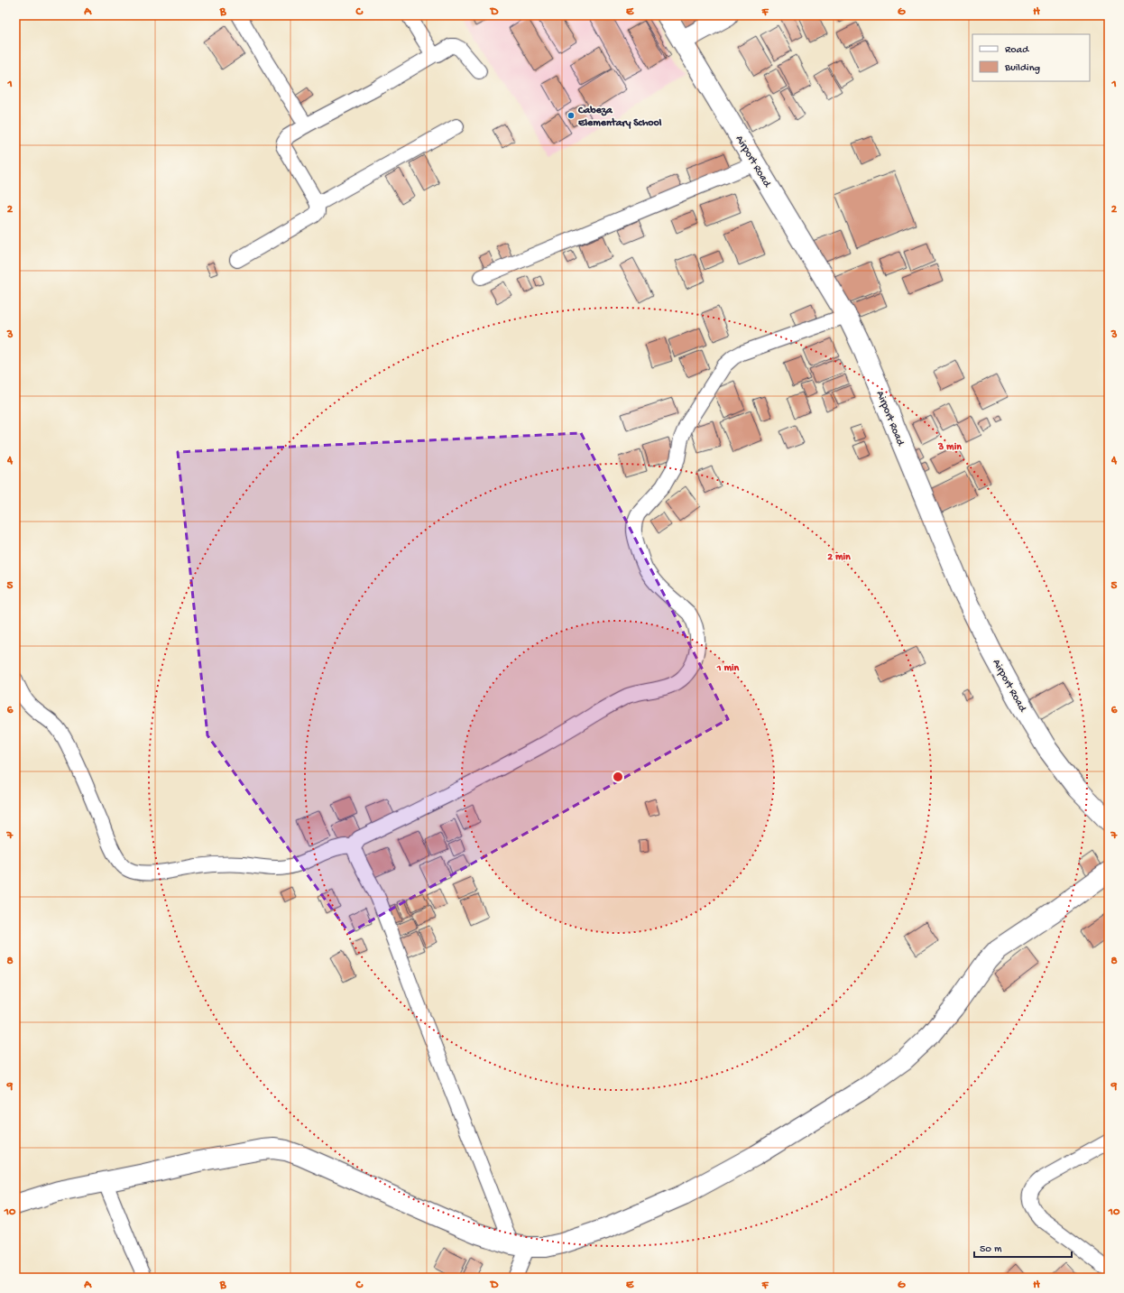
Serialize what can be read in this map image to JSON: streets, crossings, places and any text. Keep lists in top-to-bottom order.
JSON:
{
  "streets": {
    "street": ["Airport Road"]
  },
  "places": ["Cabeza Elementary School"],
  "legend": ["Road", "Building"],
  "scale_bar": "50 m",
  "grid": {
    "columns": [
      "A",
      "B",
      "C",
      "D",
      "E",
      "F",
      "G",
      "H"
    ],
    "rows": [
      "1",
      "2",
      "3",
      "4",
      "5",
      "6",
      "7",
      "8",
      "9",
      "10"
    ]
  },
  "rings": ["3 min", "2 min", "1 min"]
}
